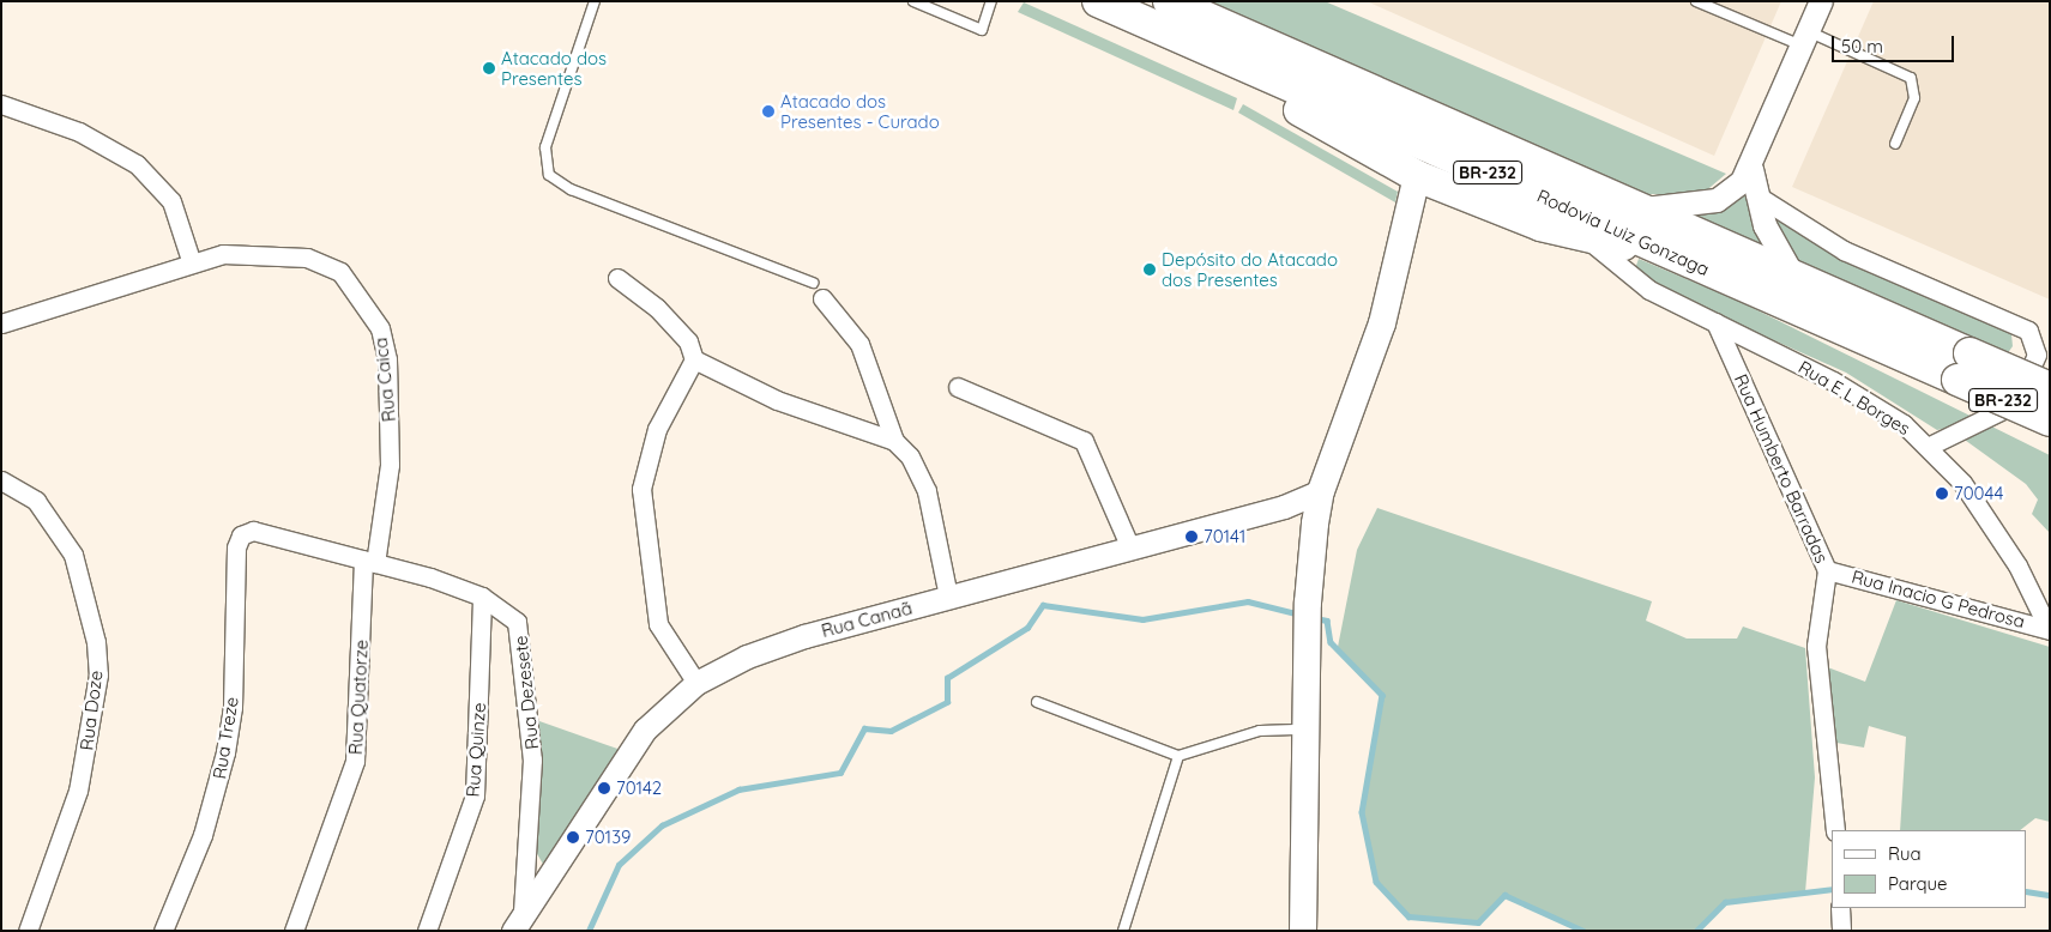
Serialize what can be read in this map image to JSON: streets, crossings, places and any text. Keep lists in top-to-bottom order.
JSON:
{
  "streets": {
    "highway": ["BR-232", "Rodovia Luiz Gonzaga"],
    "street": [
      "Rua Caica",
      "Rua E L Borges",
      "Rua Humberto Barradas",
      "Rua Inacio G Pedrosa",
      "Rua Canaã",
      "Rua Dezesete",
      "Rua Quatorze",
      "Rua Doze",
      "Rua Treze",
      "Rua Quinze"
    ]
  },
  "crossings": [
    ["Rua Caica", "Rua Dezesete"],
    ["Rua Caica", "Rua Quatorze"],
    ["Rua E L Borges", "Rua Humberto Barradas"],
    ["Rua E L Borges", "Rua Inacio G Pedrosa"],
    ["Rua Humberto Barradas", "Rua Inacio G Pedrosa"],
    ["Rua Canaã", "Rua Dezesete"],
    ["Rua Dezesete", "Rua Quatorze"],
    ["Rua Dezesete", "Rua Treze"],
    ["Rua Dezesete", "Rua Quinze"]
  ],
  "places": [
    "Atacado dos Presentes",
    "Atacado dos Presentes - Curado",
    "Depósito do Atacado dos Presentes",
    "70044",
    "70141",
    "70142",
    "70139"
  ],
  "legend": ["Rua", "Parque"],
  "scale_bar": "50 m"
}
